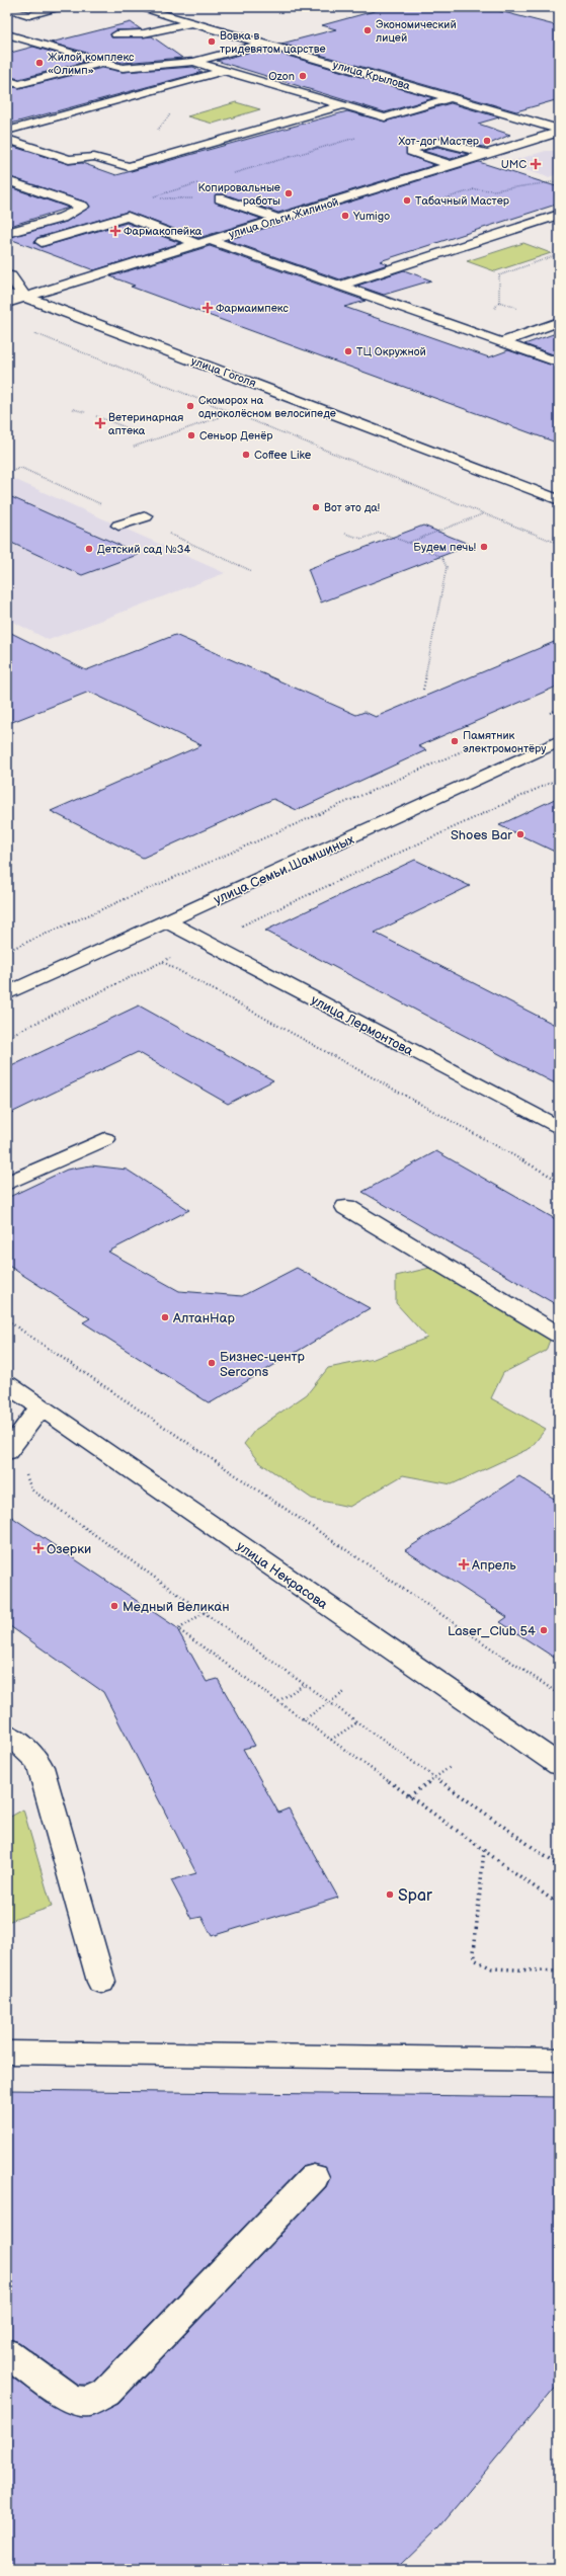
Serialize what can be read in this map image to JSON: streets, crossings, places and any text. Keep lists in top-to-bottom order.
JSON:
{
  "streets": {
    "street": [
      "улица Крылова",
      "улица Ольги Жилиной",
      "улица Гоголя",
      "улица Семьи Шамшиных",
      "улица Лермонтова",
      "улица Некрасова"
    ]
  },
  "crossings": [
    ["улица Крылова", "улица Ольги Жилиной"],
    ["улица Ольги Жилиной", "улица Гоголя"],
    ["улица Семьи Шамшиных", "улица Лермонтова"]
  ],
  "places": {
    "other": [
      "Экономический лицей",
      "Вовка в тридевятом царстве",
      "Жилой комплекс «Олимп»",
      "Ozon",
      "Хот-дог Мастер",
      "Копировальные работы",
      "Табачный Мастер",
      "Yumigo",
      "ТЦ Окружной",
      "Скоморох на одноколёсном велосипеде",
      "Сеньор Денёр",
      "Coffee Like",
      "Вот это да!",
      "Будем печь!",
      "Детский сад №34",
      "Памятник электромонтёру",
      "Shoes Bar",
      "АлтанНар",
      "Бизнес-центр Sercons",
      "Медный Великан",
      "Laser_Club 54",
      "Spar"
    ],
    "health": [
      "UMC",
      "Фармакопейка",
      "Фармаимпекс",
      "Ветеринарная аптека",
      "Озерки",
      "Апрель"
    ]
  }
}
